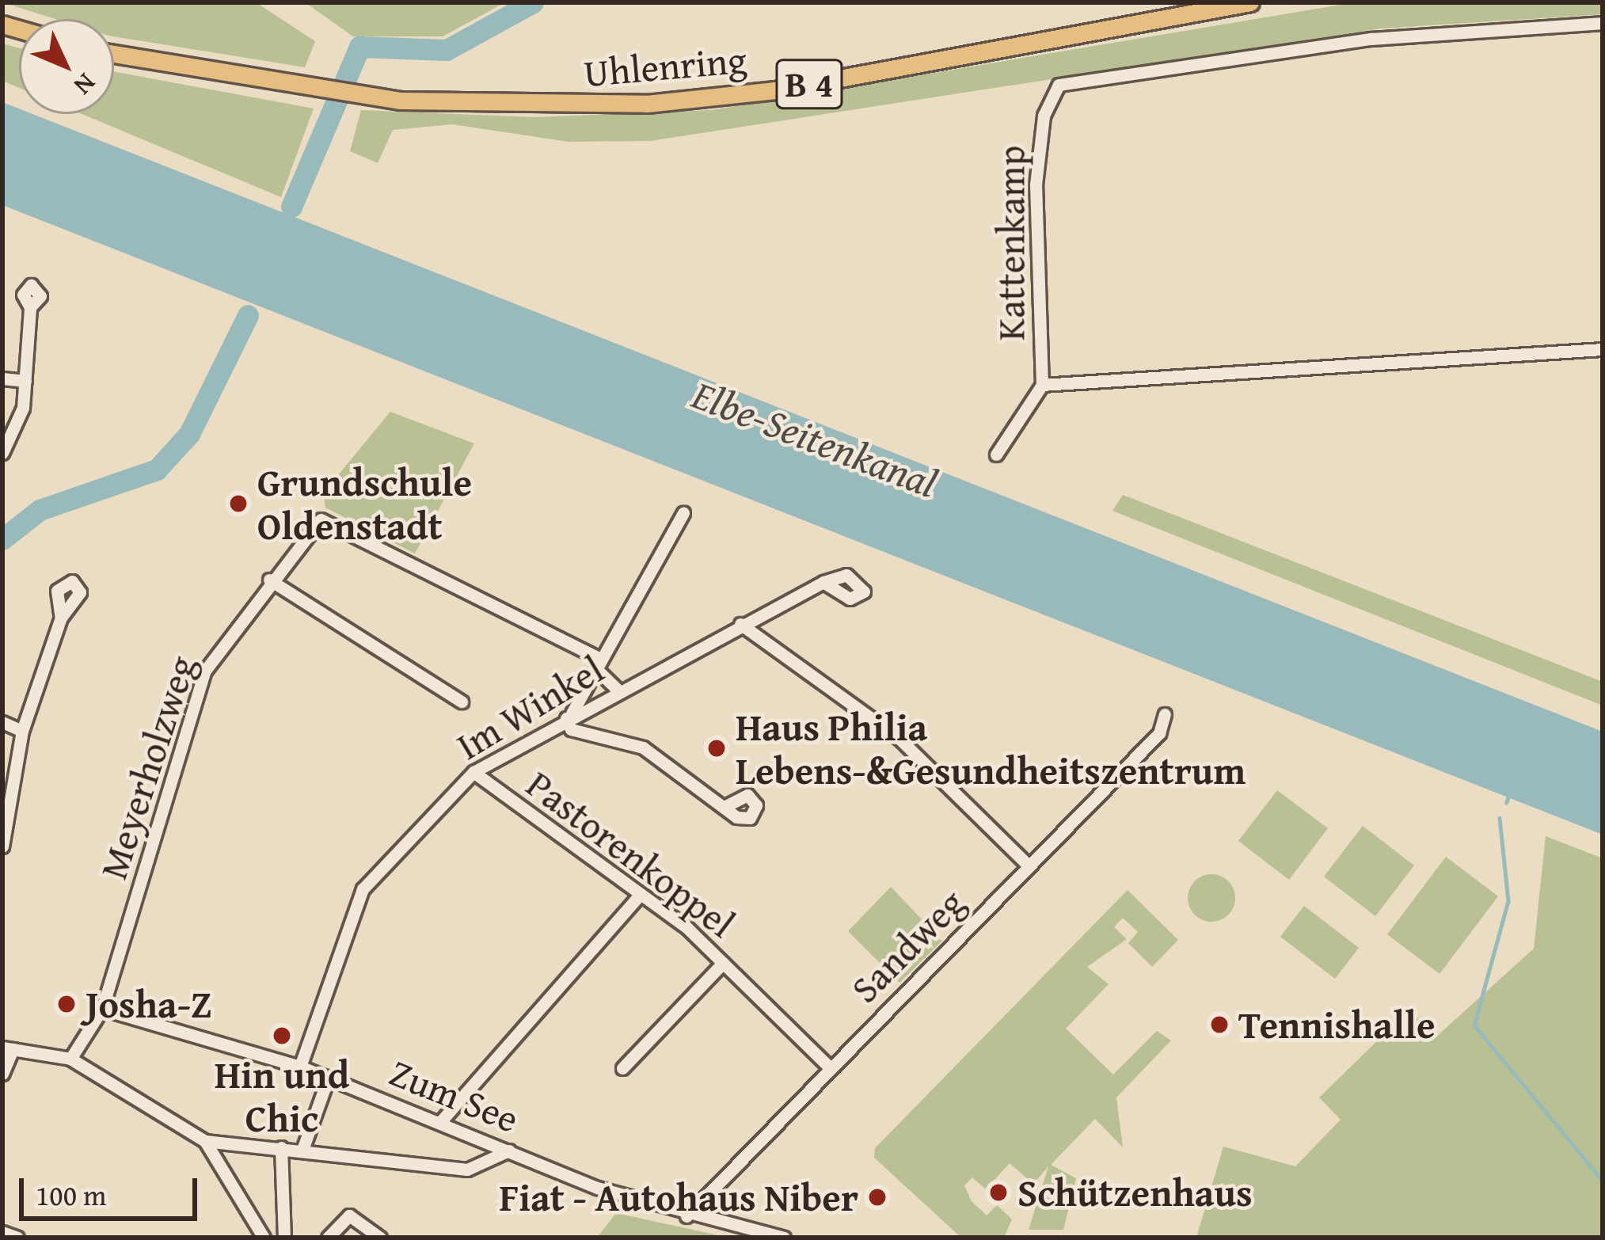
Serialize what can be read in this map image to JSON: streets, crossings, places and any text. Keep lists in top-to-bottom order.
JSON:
{
  "streets": {
    "highway": ["Uhlenring", "B 4"],
    "street": [
      "Kattenkamp",
      "Im Winkel",
      "Meyerholzweg",
      "Pastorenkoppel",
      "Sandweg",
      "Zum See"
    ]
  },
  "crossings": [
    ["Im Winkel", "Pastorenkoppel"],
    ["Im Winkel", "Zum See"],
    ["Meyerholzweg", "Zum See"],
    ["Pastorenkoppel", "Sandweg"],
    ["Sandweg", "Zum See"]
  ],
  "water": ["Elbe-Seitenkanal"],
  "places": [
    "Grundschule Oldenstadt",
    "Haus Philia Lebens-&Gesundheitszentrum",
    "Josha-Z",
    "Tennishalle",
    "Hin und Chic",
    "Schützenhaus",
    "Fiat - Autohaus Niber"
  ],
  "scale_bar": "100 m",
  "north": "bottom right"
}
